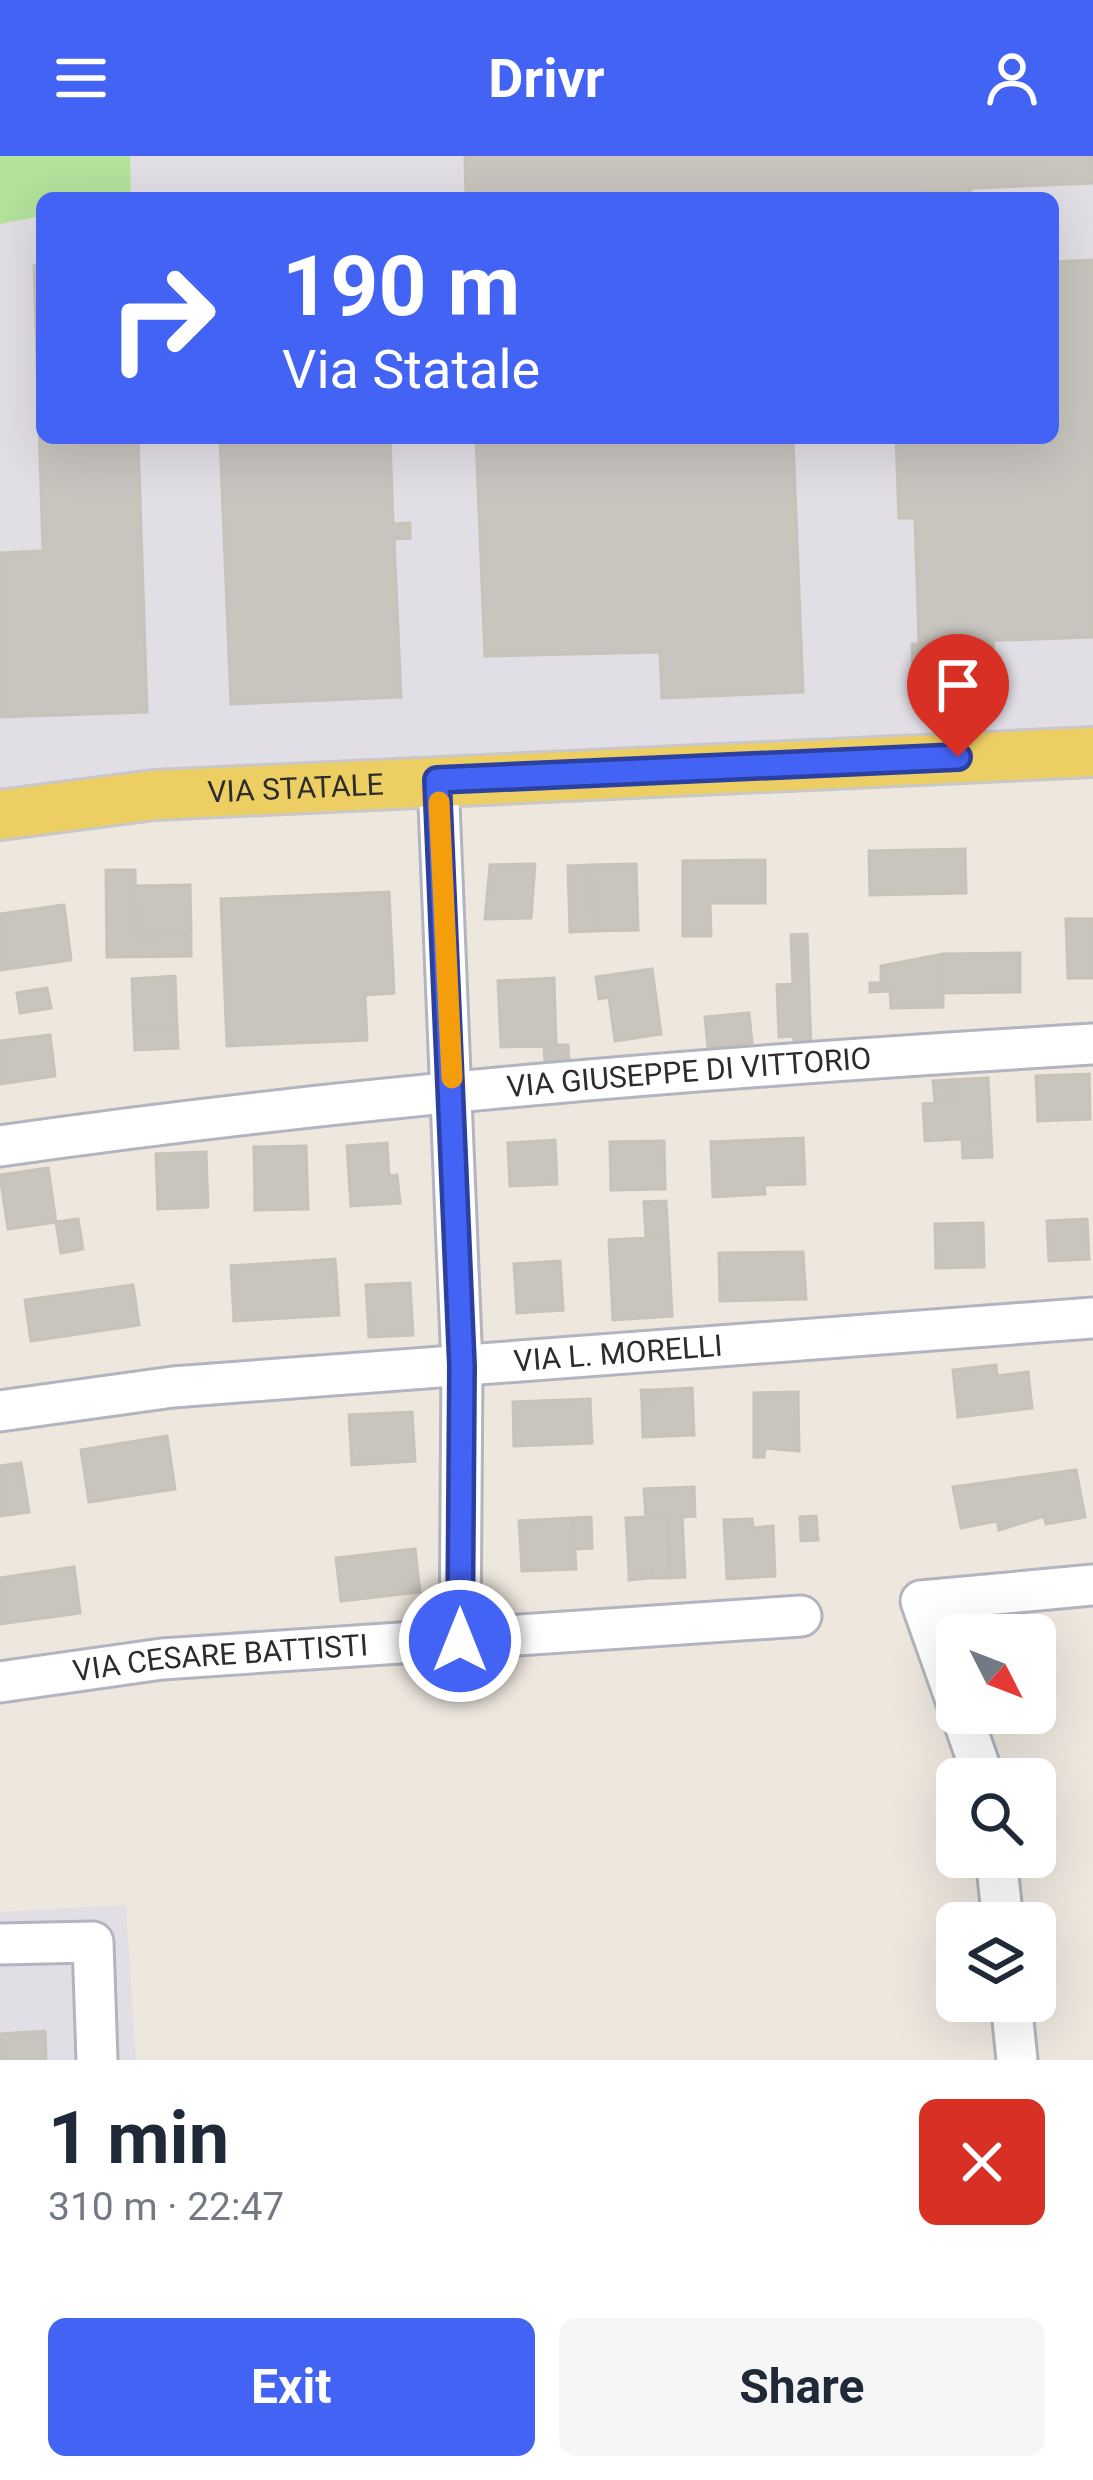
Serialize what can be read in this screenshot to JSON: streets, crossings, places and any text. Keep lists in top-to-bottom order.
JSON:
{
  "streets": {
    "main road": ["VIA STATALE"],
    "street": ["VIA GIUSEPPE DI VITTORIO", "VIA L. MORELLI", "VIA CESARE BATTISTI"]
  },
  "north": "bottom right",
  "page": {
    "header": "Drivr",
    "turn": ["190 m", "Via Statale"],
    "heading": ["1 min", "310 m · 22:47"],
    "buttons": ["Exit", "Share"]
  }
}
